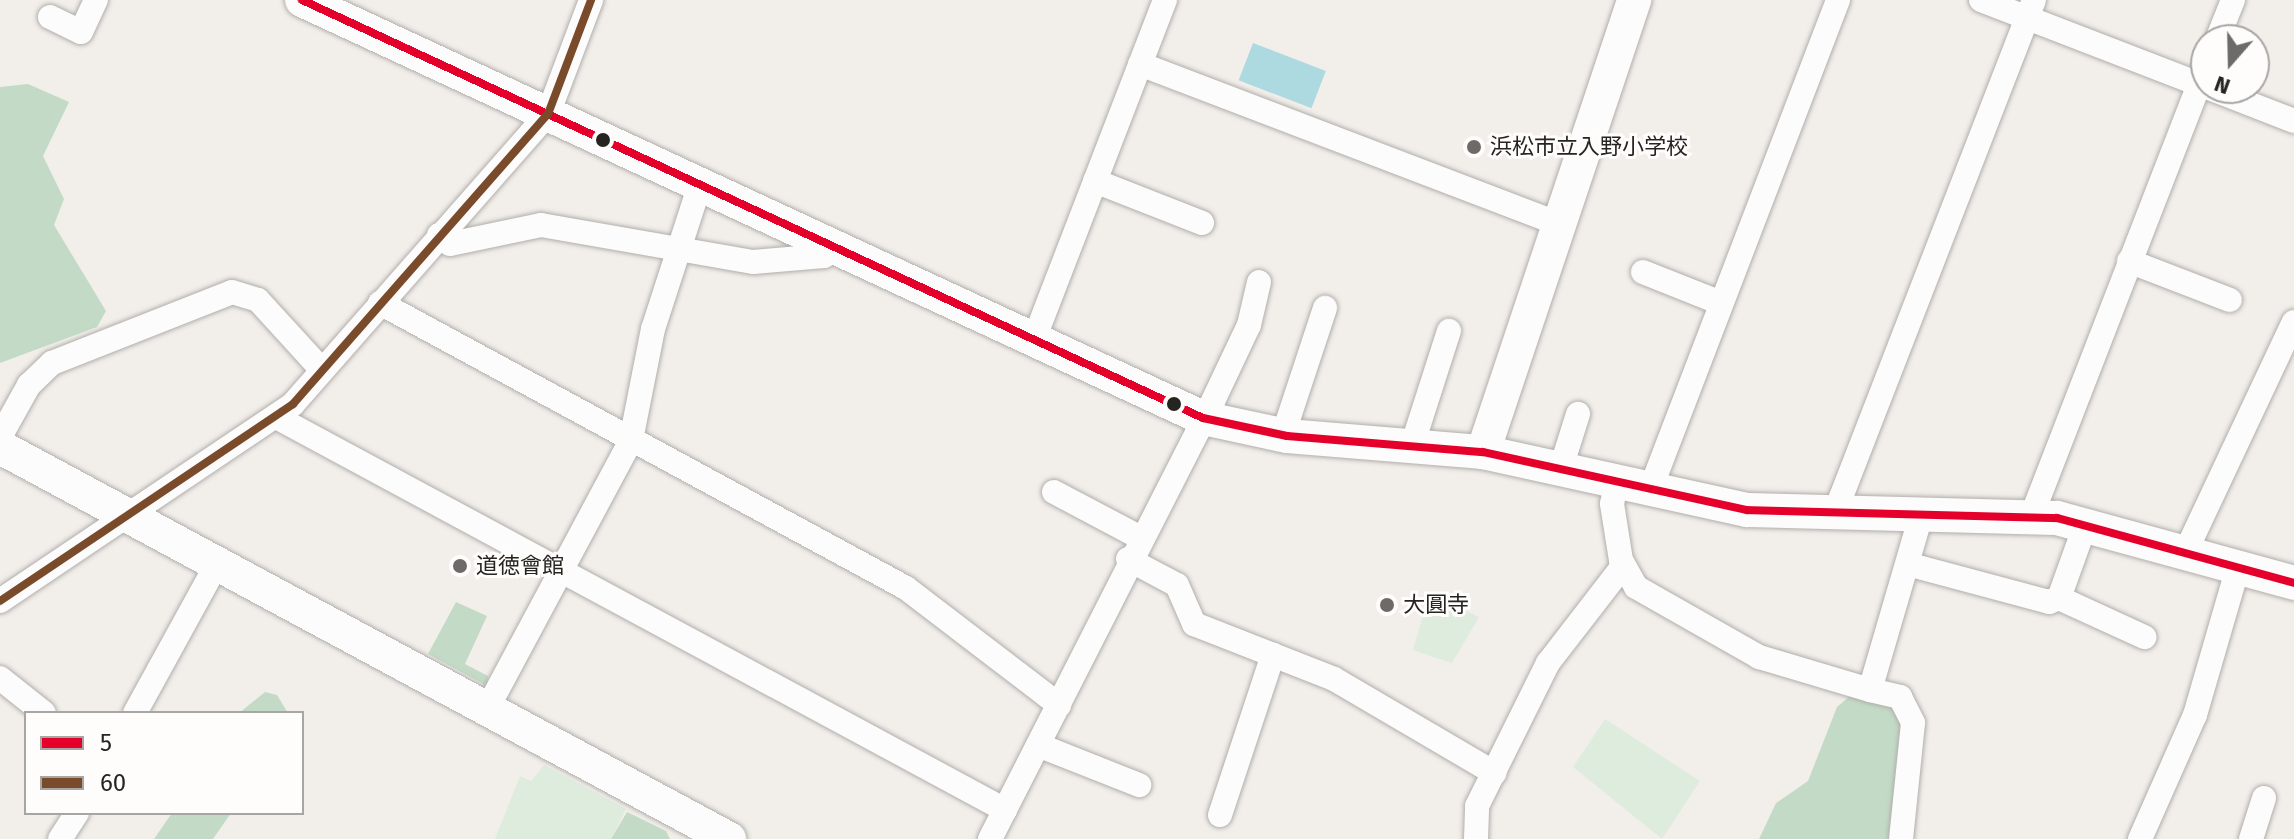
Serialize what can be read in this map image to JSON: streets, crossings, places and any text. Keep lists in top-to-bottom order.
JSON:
{
  "places": ["浜松市立入野小学校", "道徳會館", "大圓寺"],
  "lines": ["transit line 5", "transit line 60"],
  "legend": ["5", "60"],
  "north": "bottom"
}
